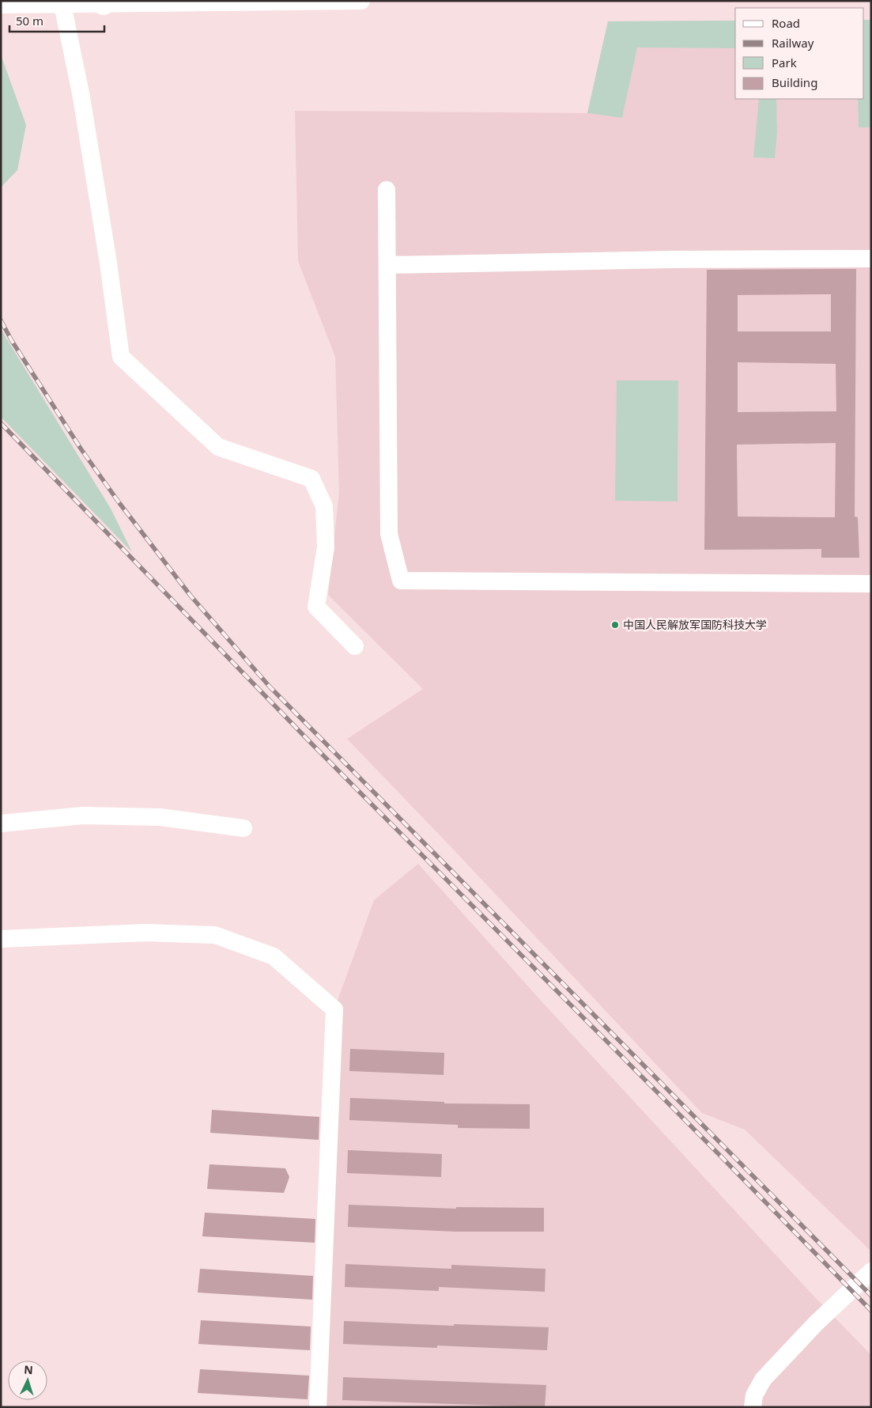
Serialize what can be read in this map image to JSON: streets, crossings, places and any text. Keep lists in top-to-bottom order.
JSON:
{
  "places": ["中国人民解放军国防科技大学"],
  "legend": [
    "Road",
    "Railway",
    "Park",
    "Building"
  ],
  "scale_bar": "50 m",
  "north": "top"
}
